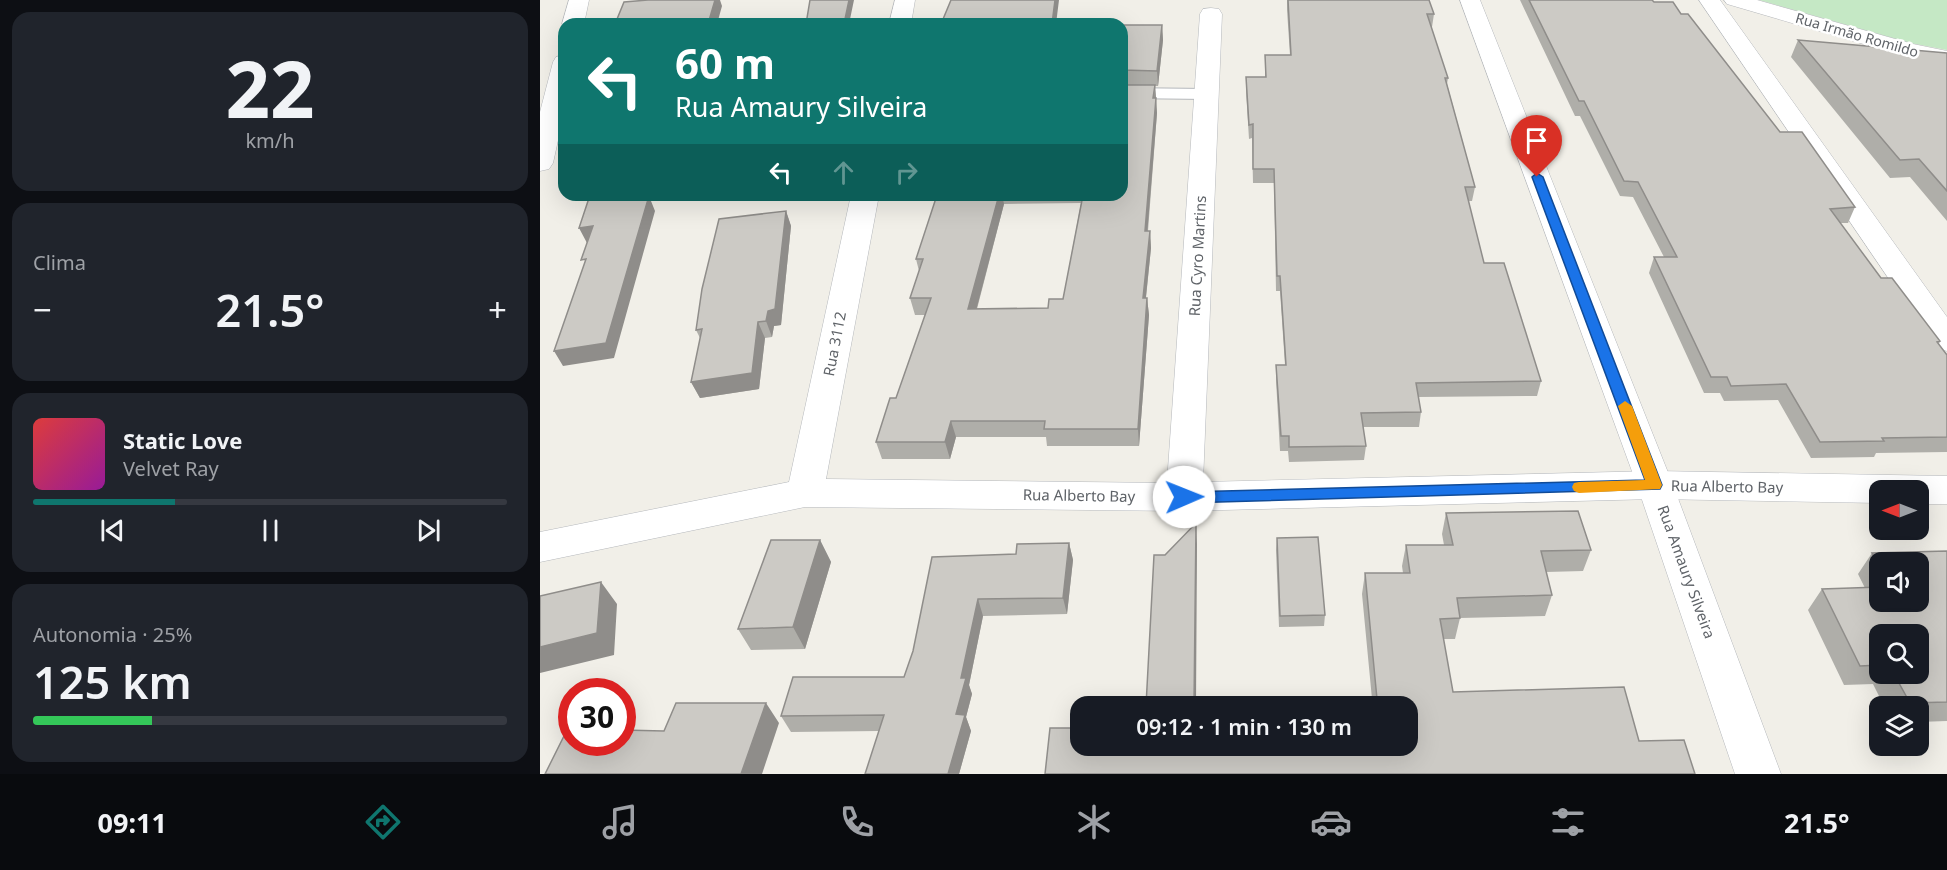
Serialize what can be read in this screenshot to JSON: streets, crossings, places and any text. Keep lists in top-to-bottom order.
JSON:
{
  "streets": {
    "street": [
      "Rua Irmão Romildo",
      "Rua Cyro Martins",
      "Rua 3112",
      "Rua Alberto Bay",
      "Rua Amaury Silveira"
    ]
  },
  "crossings": [
    ["Rua Cyro Martins", "Rua Alberto Bay"],
    ["Rua 3112", "Rua Alberto Bay"],
    ["Rua Alberto Bay", "Rua Amaury Silveira"]
  ],
  "north": "left",
  "page": {
    "tile": [
      ["22", "km/h"],
      "Clima",
      ["Autonomia · 25%", "125 km"]
    ],
    "turn": ["60 m", "Rua Amaury Silveira"],
    "heat": ["−", "21.5°", "+"],
    "song": ["Static Love", "Velvet Ray"],
    "limit": "30",
    "trip": "09:12 · 1 min · 130 m",
    "tabs": ["09:11", "21.5°"]
  }
}
